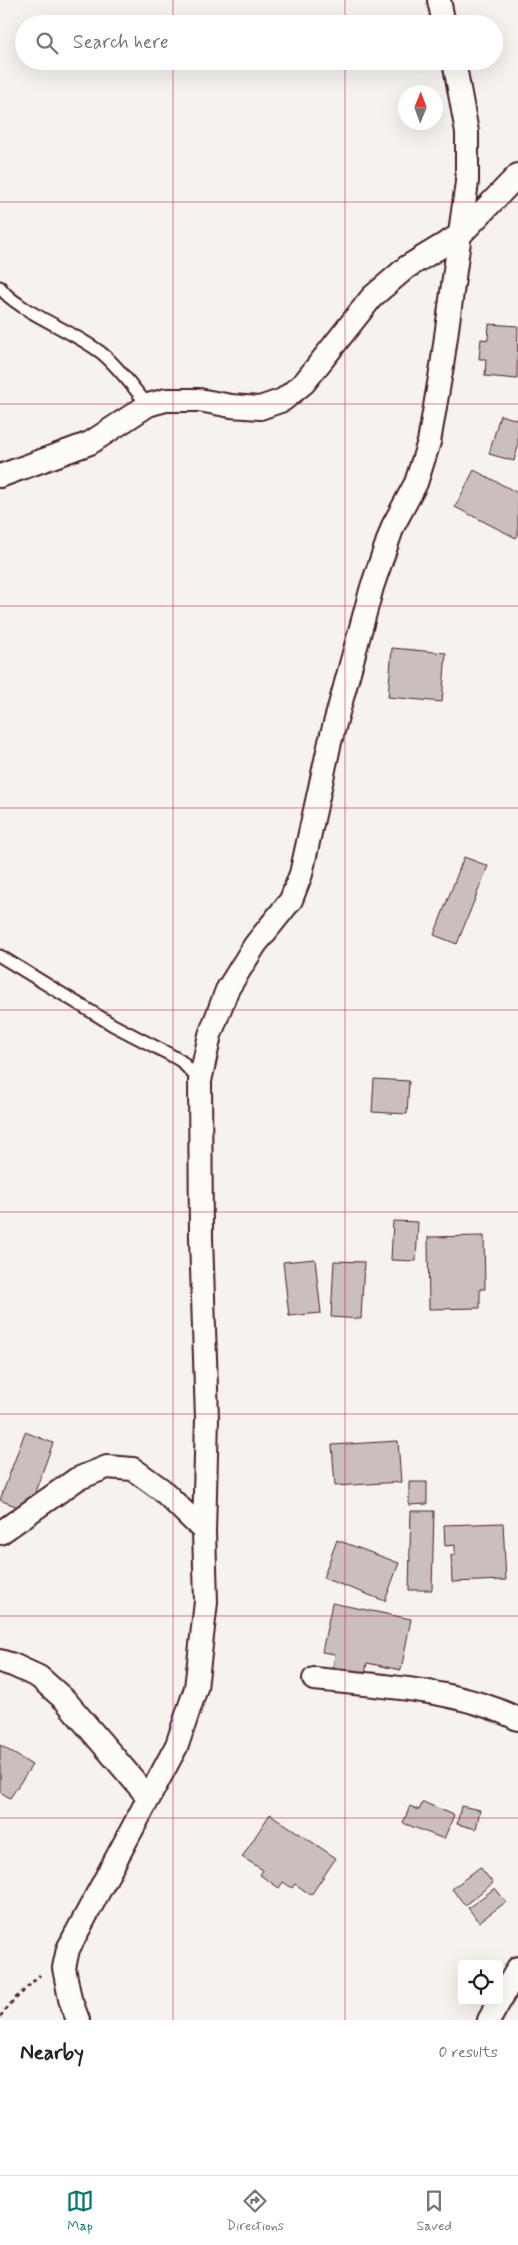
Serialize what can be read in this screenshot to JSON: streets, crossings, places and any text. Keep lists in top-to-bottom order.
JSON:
{
  "north": "top",
  "page": {
    "search": "Search here",
    "heading": ["Nearby", "0 results"],
    "nav": ["Map", "Directions", "Saved"]
  }
}
